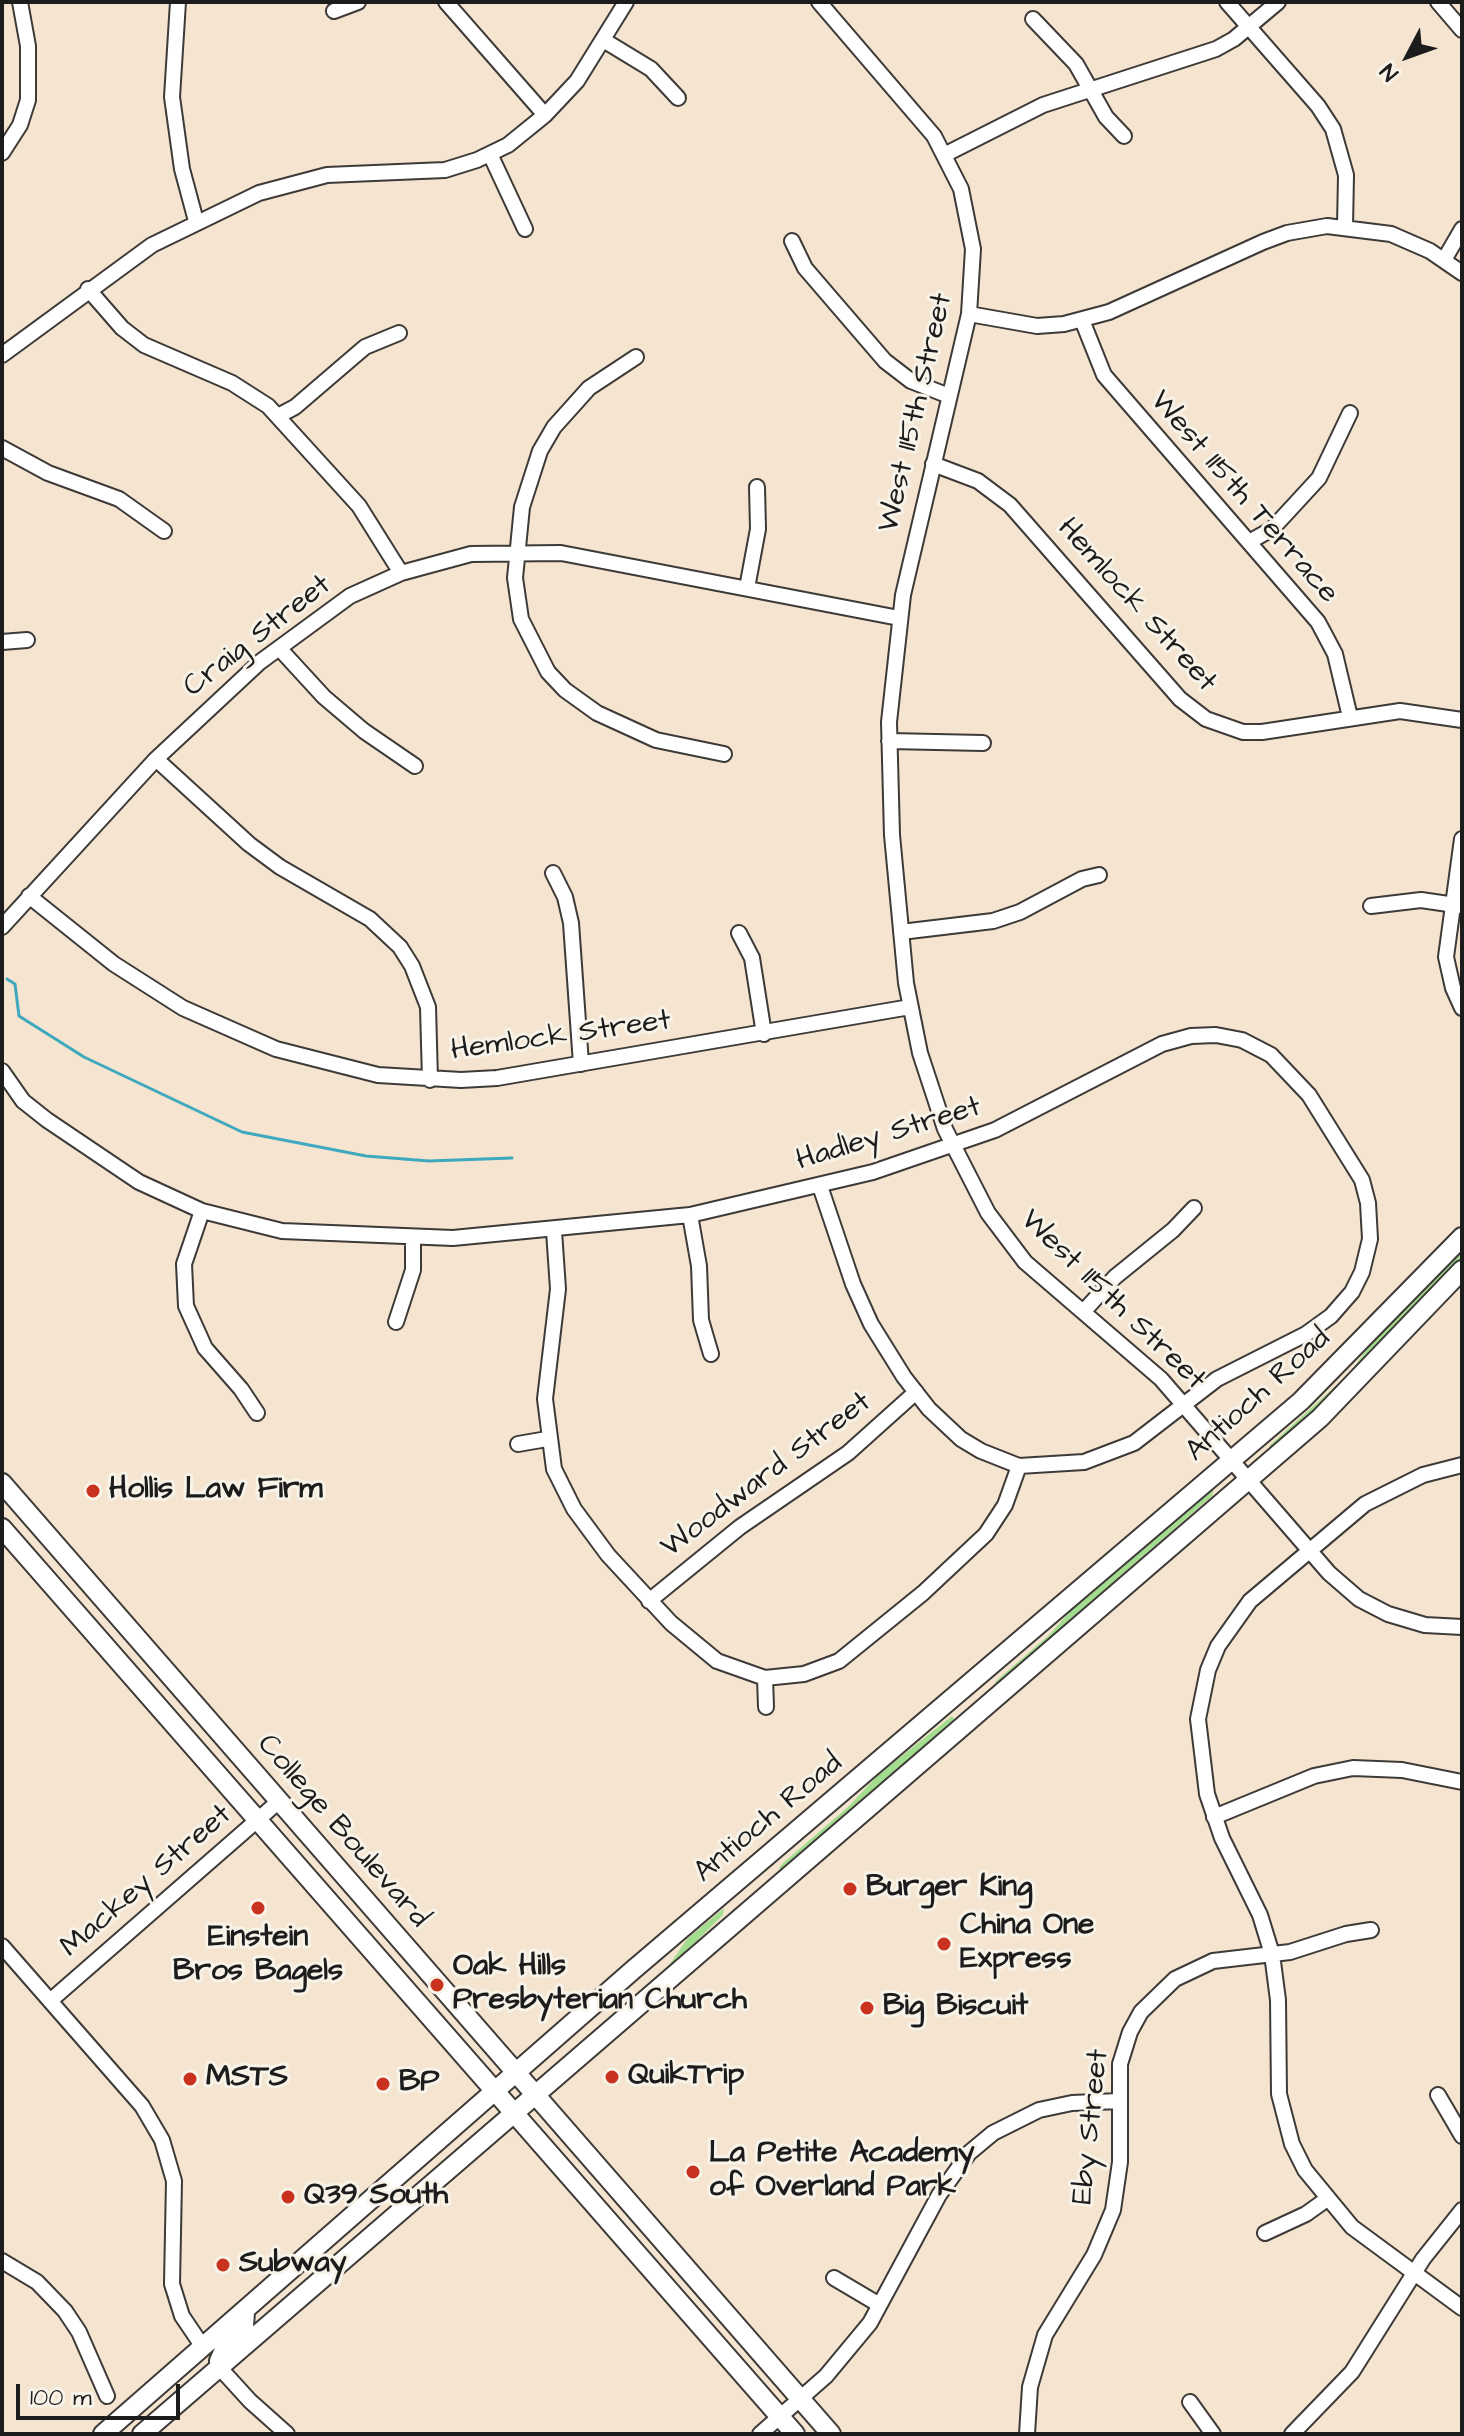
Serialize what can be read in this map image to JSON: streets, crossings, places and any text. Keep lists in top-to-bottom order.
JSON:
{
  "streets": {
    "main road": ["Antioch Road", "College Boulevard"],
    "street": [
      "West 115th Street",
      "West 115th Terrace",
      "Hemlock Street",
      "Craig Street",
      "Hadley Street",
      "Woodward Street",
      "Mackey Street",
      "Eby Street"
    ]
  },
  "crossings": [
    ["West 115th Street", "Hemlock Street"],
    ["West 115th Street", "Craig Street"],
    ["West 115th Street", "Hadley Street"],
    ["West 115th Street", "Antioch Road"],
    ["West 115th Terrace", "Hemlock Street"],
    ["Hemlock Street", "Craig Street"],
    ["Antioch Road", "College Boulevard"],
    ["College Boulevard", "Mackey Street"]
  ],
  "places": [
    "Hollis Law Firm",
    "Burger King",
    "Einstein Bros Bagels",
    "China One Express",
    "Oak Hills Presbyterian Church",
    "Big Biscuit",
    "QuikTrip",
    "MSTS",
    "BP",
    "La Petite Academy of Overland Park",
    "Q39 South",
    "Subway"
  ],
  "scale_bar": "100 m",
  "north": "bottom left"
}
